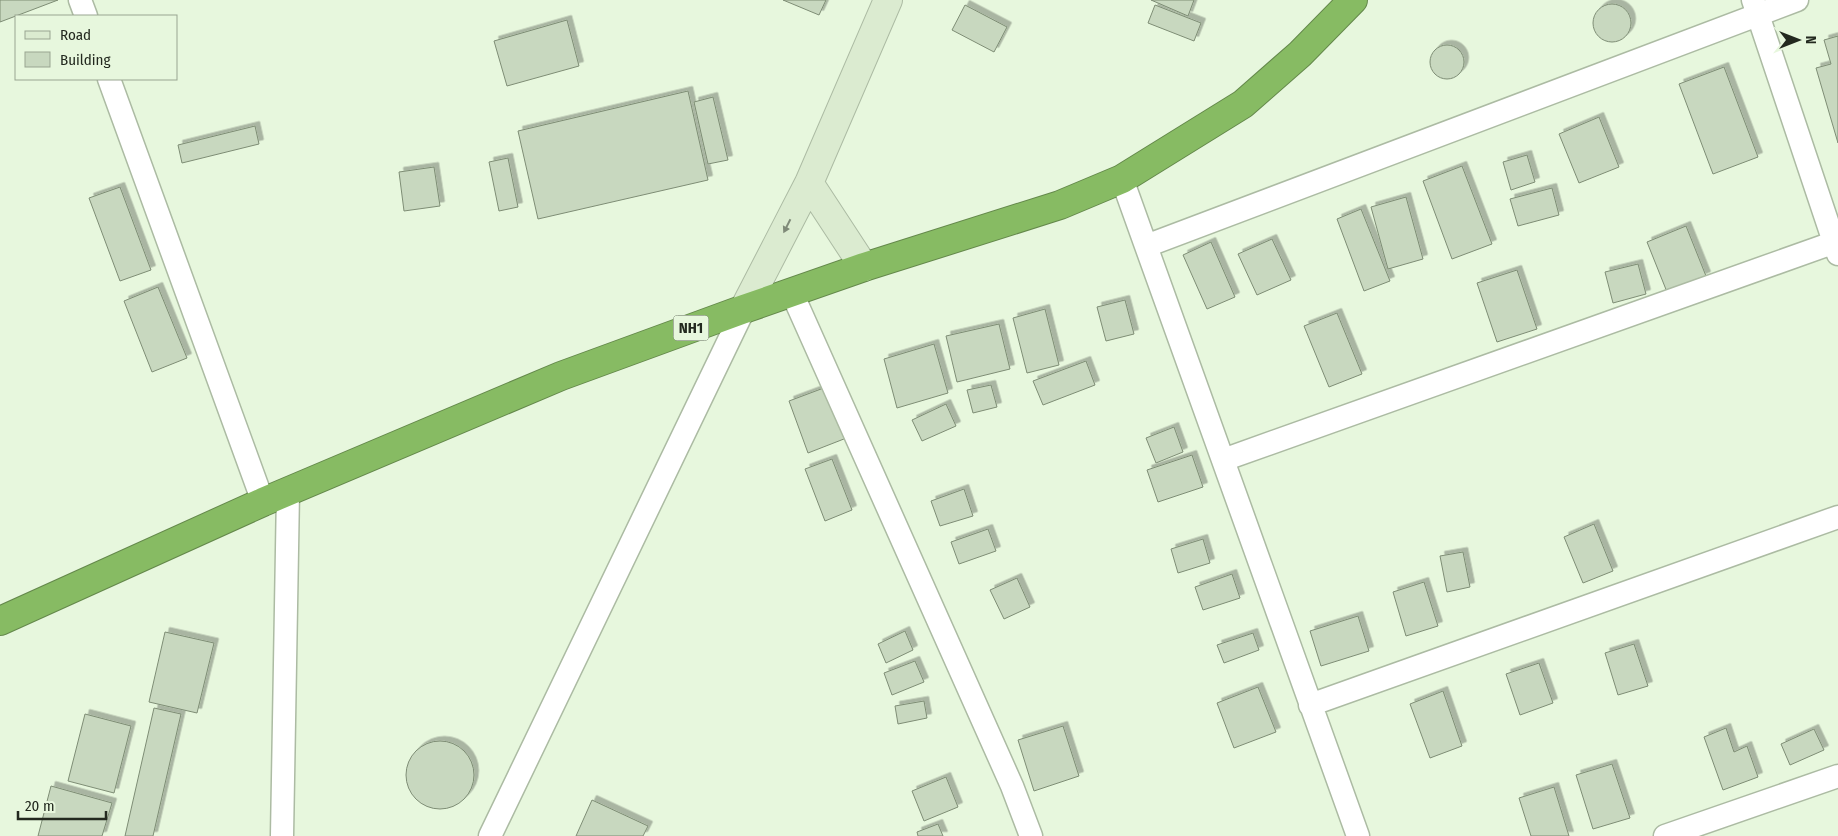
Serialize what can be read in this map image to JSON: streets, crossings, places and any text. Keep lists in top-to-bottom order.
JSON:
{
  "streets": {
    "highway": ["NH1"]
  },
  "legend": ["Road", "Building"],
  "scale_bar": "20 m",
  "north": "right"
}
